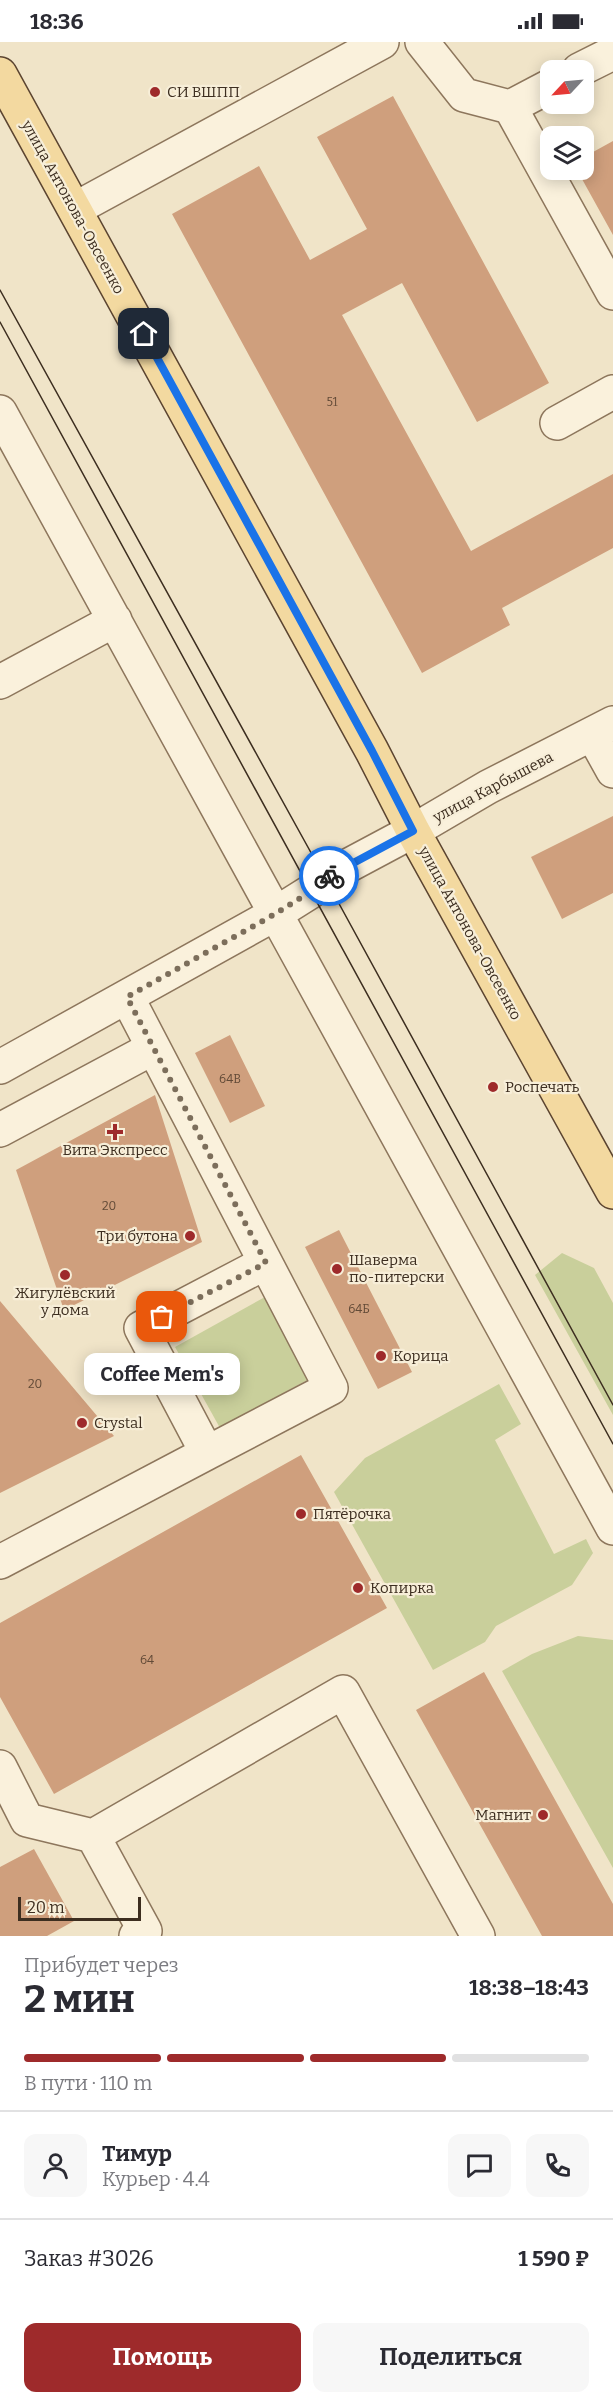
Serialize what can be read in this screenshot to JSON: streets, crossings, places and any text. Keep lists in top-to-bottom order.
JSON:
{
  "streets": {
    "main road": ["улица Антонова-Овсеенко"],
    "street": ["улица Карбышева"]
  },
  "crossings": [
    ["улица Антонова-Овсеенко", "улица Карбышева"]
  ],
  "places": {
    "other": [
      "СИ ВШПП",
      "Роспечать",
      "Три бутона",
      "Шаверма по-питерски",
      "Жигулёвский у дома",
      "Coffee Mem's",
      "Корица",
      "Crystal",
      "Пятёрочка",
      "Копирка",
      "Магнит"
    ],
    "health": ["Вита Экспресс"]
  },
  "house_numbers": [
    "51",
    "64В",
    "20",
    "64Б",
    "20",
    "64"
  ],
  "scale_bar": "20 m",
  "north": "bottom left",
  "page": {
    "status": "18:36",
    "bubble": "Coffee Mem's",
    "scale": "20 m",
    "heading": ["2 мин", "Прибудет через", "18:38–18:43"],
    "panel": [
      "Тимур",
      "Курьер · 4.4",
      "Заказ #3026",
      "1 590 ₽"
    ],
    "bar": "В пути · 110 m",
    "buttons": ["Помощь", "Поделиться"]
  }
}
